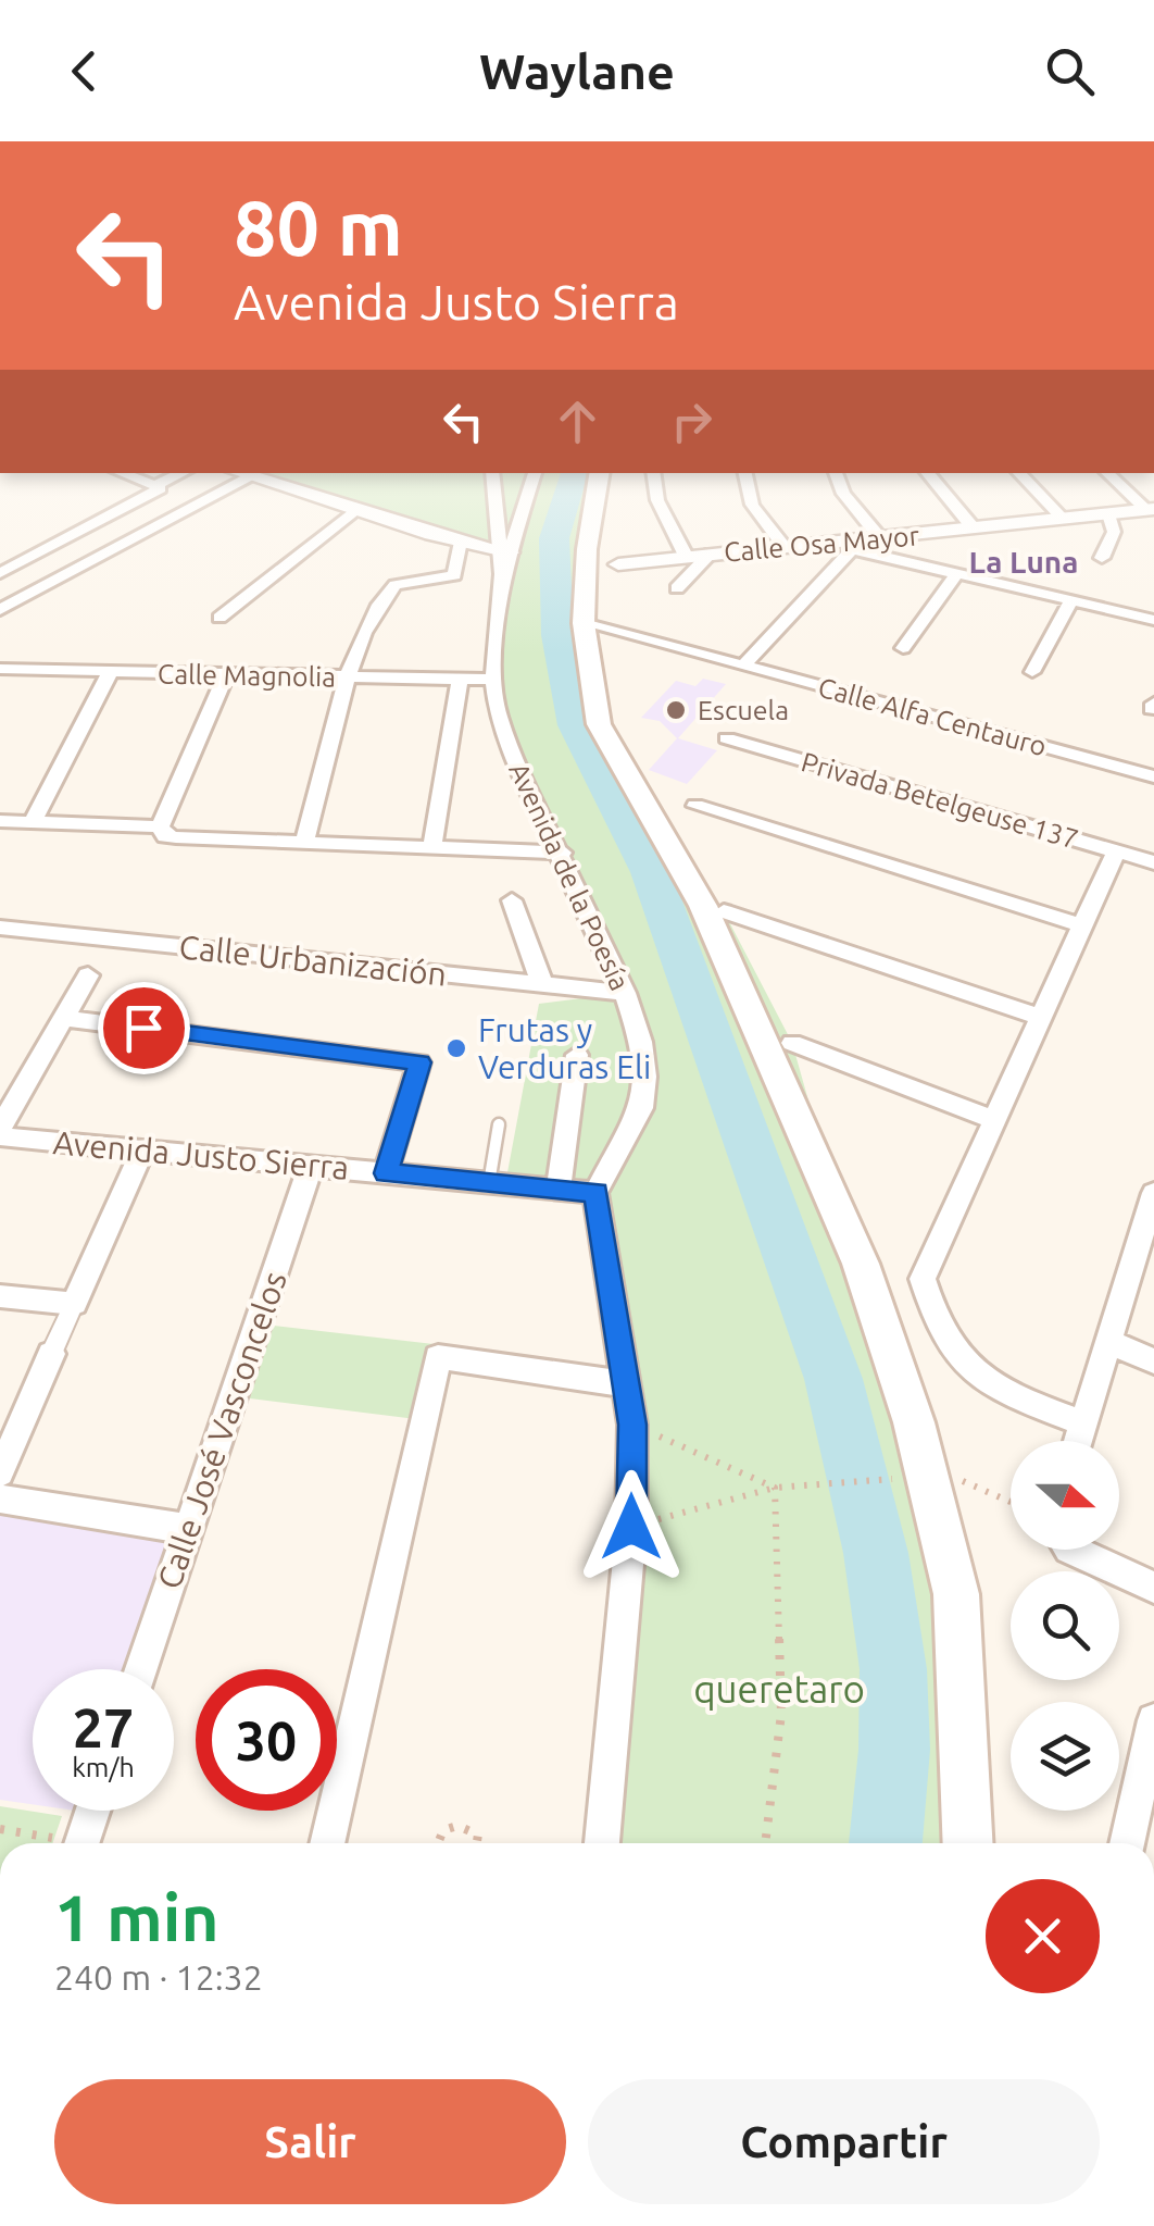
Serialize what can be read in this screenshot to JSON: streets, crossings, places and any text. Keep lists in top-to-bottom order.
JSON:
{
  "streets": {
    "street": [
      "Calle Osa Mayor",
      "Calle Magnolia",
      "Calle Alfa Centauro",
      "Privada Betelgeuse 137",
      "Avenida de la Poesía",
      "Calle Urbanización",
      "Avenida Justo Sierra",
      "Calle José Vasconcelos"
    ]
  },
  "crossings": [
    ["Calle Magnolia", "Avenida de la Poesía"],
    ["Avenida de la Poesía", "Calle Urbanización"],
    ["Avenida de la Poesía", "Avenida Justo Sierra"],
    ["Avenida Justo Sierra", "Calle José Vasconcelos"]
  ],
  "districts": ["La Luna"],
  "parks": ["queretaro"],
  "places": ["Escuela", "Frutas y Verduras Eli"],
  "north": "right",
  "page": {
    "header": "Waylane",
    "turn": ["80 m", "Avenida Justo Sierra"],
    "speed": "27 km/h",
    "limit": "30",
    "heading": ["1 min", "240 m · 12:32"],
    "buttons": ["Salir", "Compartir"]
  }
}
